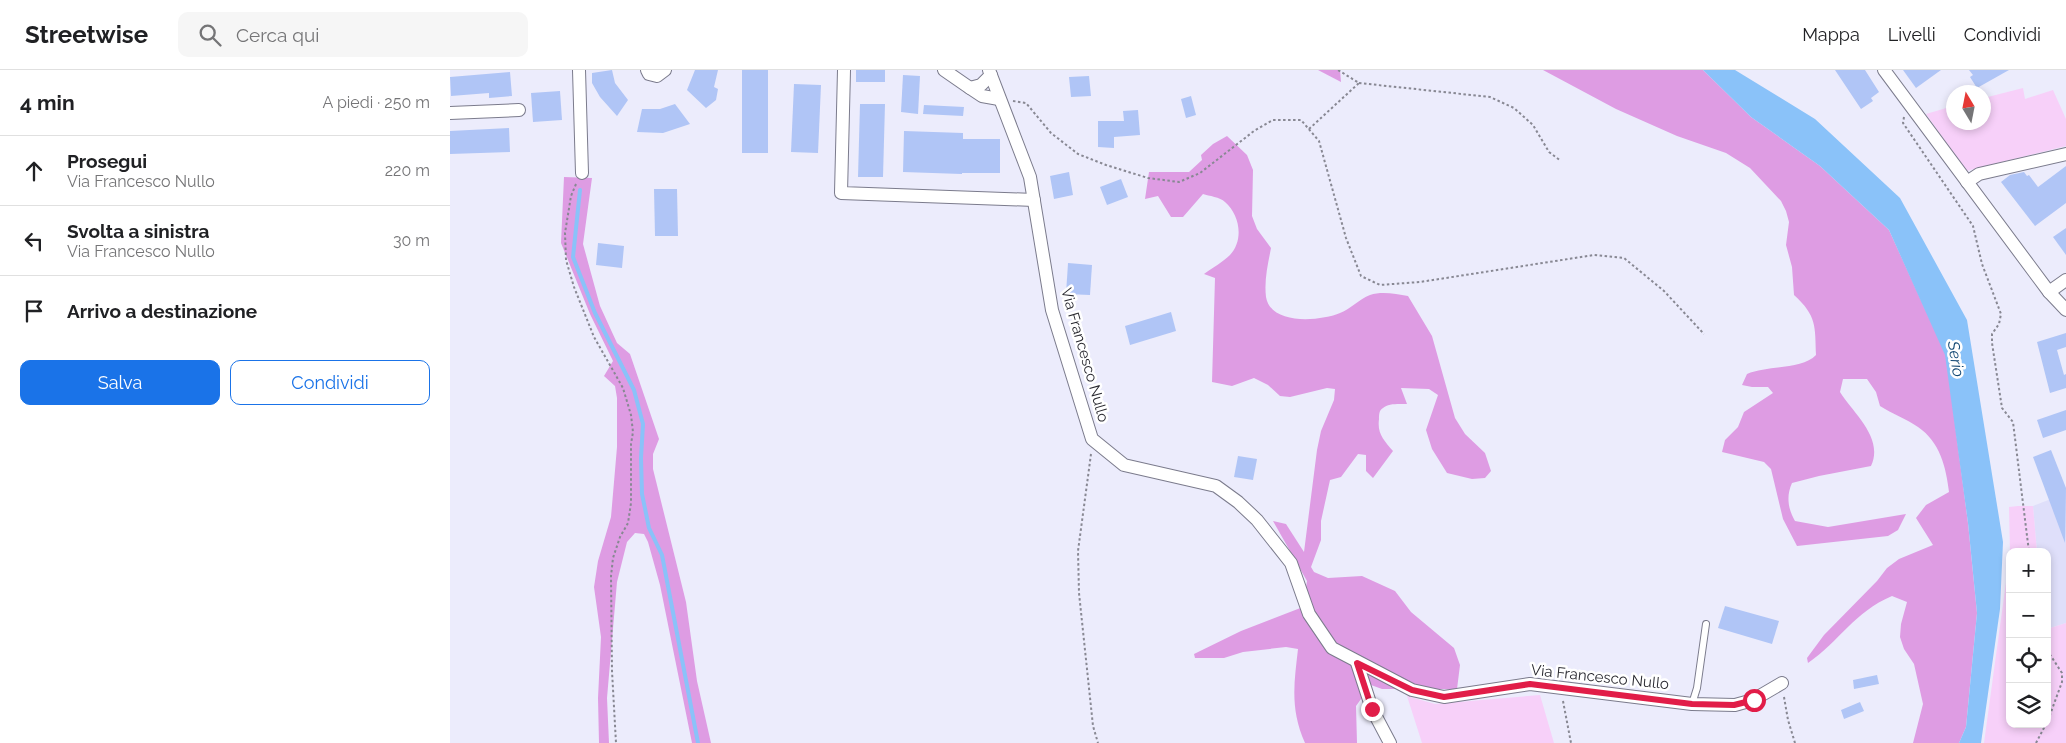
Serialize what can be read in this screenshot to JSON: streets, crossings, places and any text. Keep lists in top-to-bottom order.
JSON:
{
  "streets": {
    "street": ["Via Francesco Nullo"]
  },
  "water": ["Serio"],
  "north": "top",
  "page": {
    "header": "Streetwise",
    "search": "Cerca qui",
    "nav": ["Mappa", "Livelli", "Condividi"],
    "heading": ["4 min", "A piedi · 250 m"],
    "list": [
      ["Prosegui", "Via Francesco Nullo", "220 m"],
      ["Svolta a sinistra", "Via Francesco Nullo", "30 m"],
      "Arrivo a destinazione"
    ],
    "buttons": ["Salva", "Condividi"],
    "map_buttons": ["+", "−"]
  }
}
